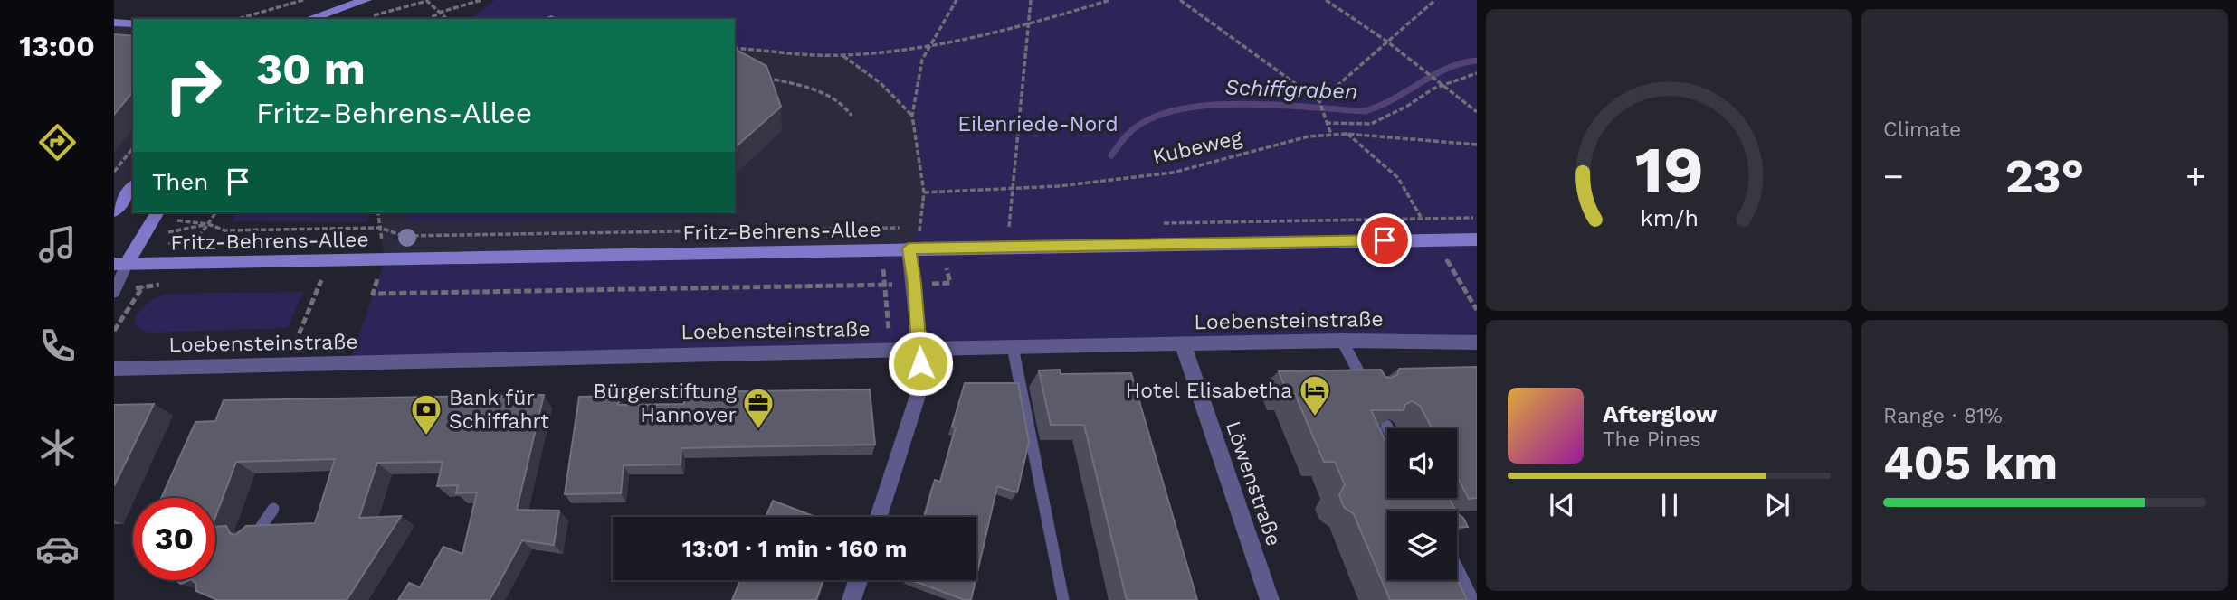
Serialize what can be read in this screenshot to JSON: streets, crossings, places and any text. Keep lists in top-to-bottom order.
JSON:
{
  "streets": {
    "street": ["Fritz-Behrens-Allee", "Loebensteinstraße", "Löwenstraße"],
    "path": ["Kubeweg"]
  },
  "crossings": [
    ["Loebensteinstraße", "Löwenstraße"]
  ],
  "water": ["Schiffgraben"],
  "parks": ["Eilenriede-Nord"],
  "places": {
    "hotel": ["Hotel Elisabetha"],
    "office": ["Bürgerstiftung Hannover"],
    "bank": ["Bank für Schiffahrt"]
  },
  "page": {
    "tabs": "13:00",
    "tile": [
      "Climate",
      ["Range · 81%", "405 km"]
    ],
    "turn": ["30 m", "Fritz-Behrens-Allee"],
    "heat": ["−", "23°", "+"],
    "then": "Then",
    "song": ["Afterglow", "The Pines"],
    "limit": "30",
    "trip": "13:01 · 1 min · 160 m",
    "gauge": ["19", "km/h"]
  }
}
